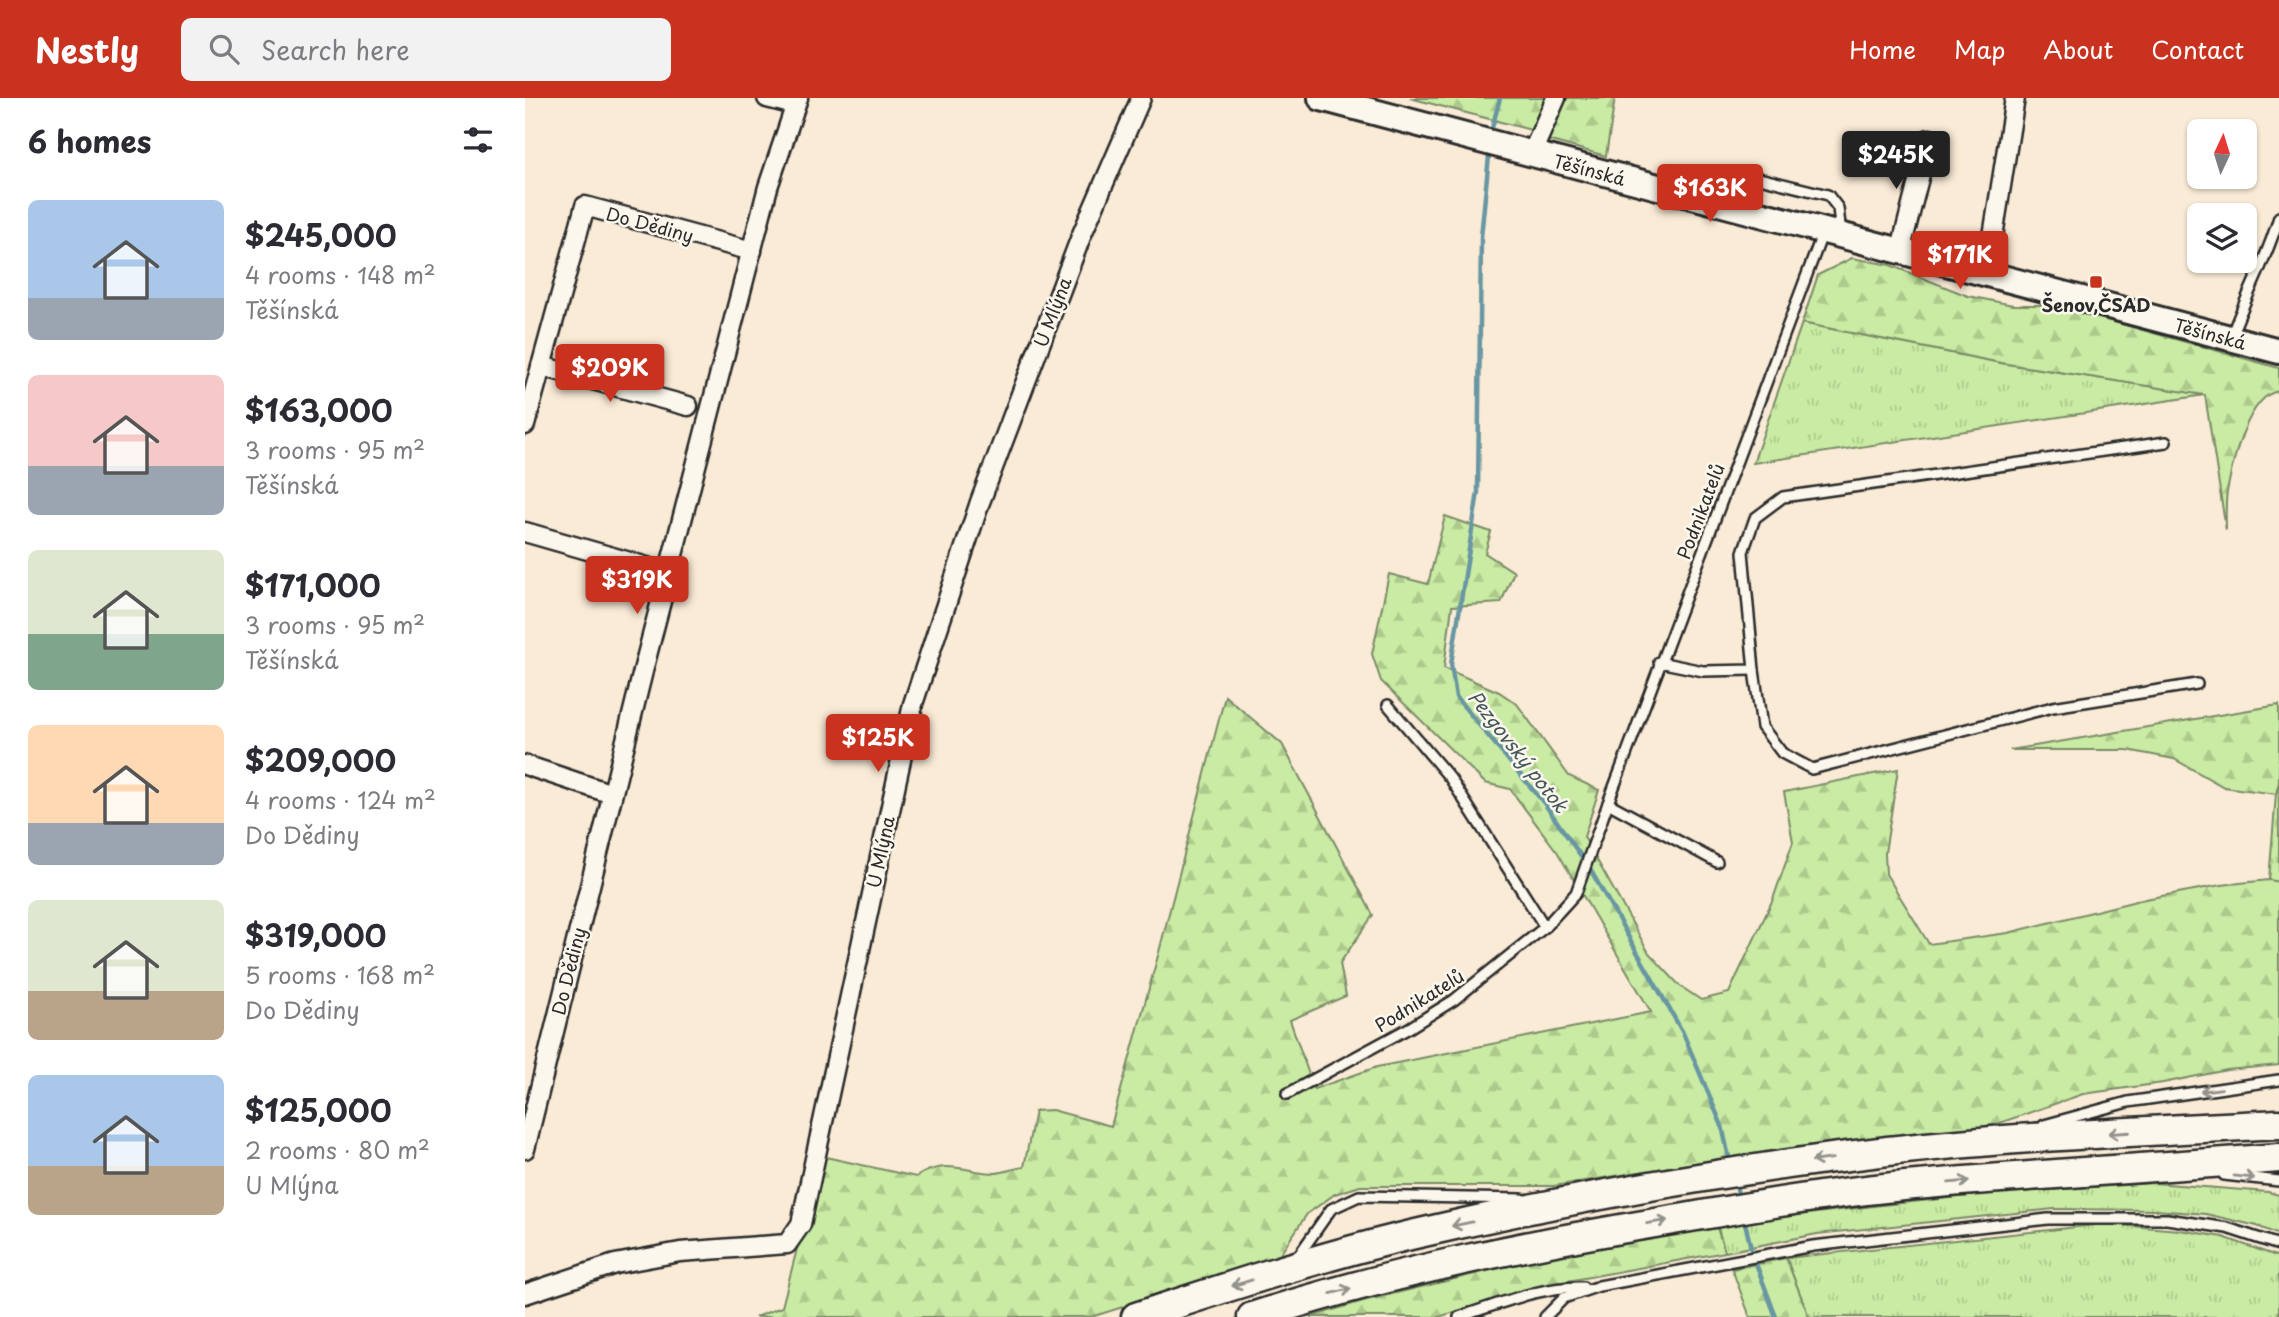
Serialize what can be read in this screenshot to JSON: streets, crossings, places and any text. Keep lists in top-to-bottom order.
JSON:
{
  "streets": {
    "main road": ["Těšínská"],
    "street": ["Do Dědiny", "U Mlýna"],
    "lane": ["Podnikatelů"]
  },
  "crossings": [
    ["Těšínská", "Podnikatelů"]
  ],
  "water": ["Pezgovský potok"],
  "places": {
    "transit": ["Šenov,ČSAD"]
  },
  "north": "top",
  "page": {
    "header": "Nestly",
    "search": "Search here",
    "nav": [
      "Home",
      "Map",
      "About",
      "Contact"
    ],
    "heading": "6 homes",
    "price": [
      "$245K",
      "$163K",
      "$171K",
      "$209K",
      "$319K",
      "$125K"
    ],
    "list": [
      {
        "name": "$245,000",
        "note": "4 rooms · 148 m² · Těšínská"
      },
      {
        "name": "$163,000",
        "note": "3 rooms · 95 m² · Těšínská"
      },
      {
        "name": "$171,000",
        "note": "3 rooms · 95 m² · Těšínská"
      },
      {
        "name": "$209,000",
        "note": "4 rooms · 124 m² · Do Dědiny"
      },
      {
        "name": "$319,000",
        "note": "5 rooms · 168 m² · Do Dědiny"
      },
      {
        "name": "$125,000",
        "note": "2 rooms · 80 m² · U Mlýna"
      }
    ]
  }
}
